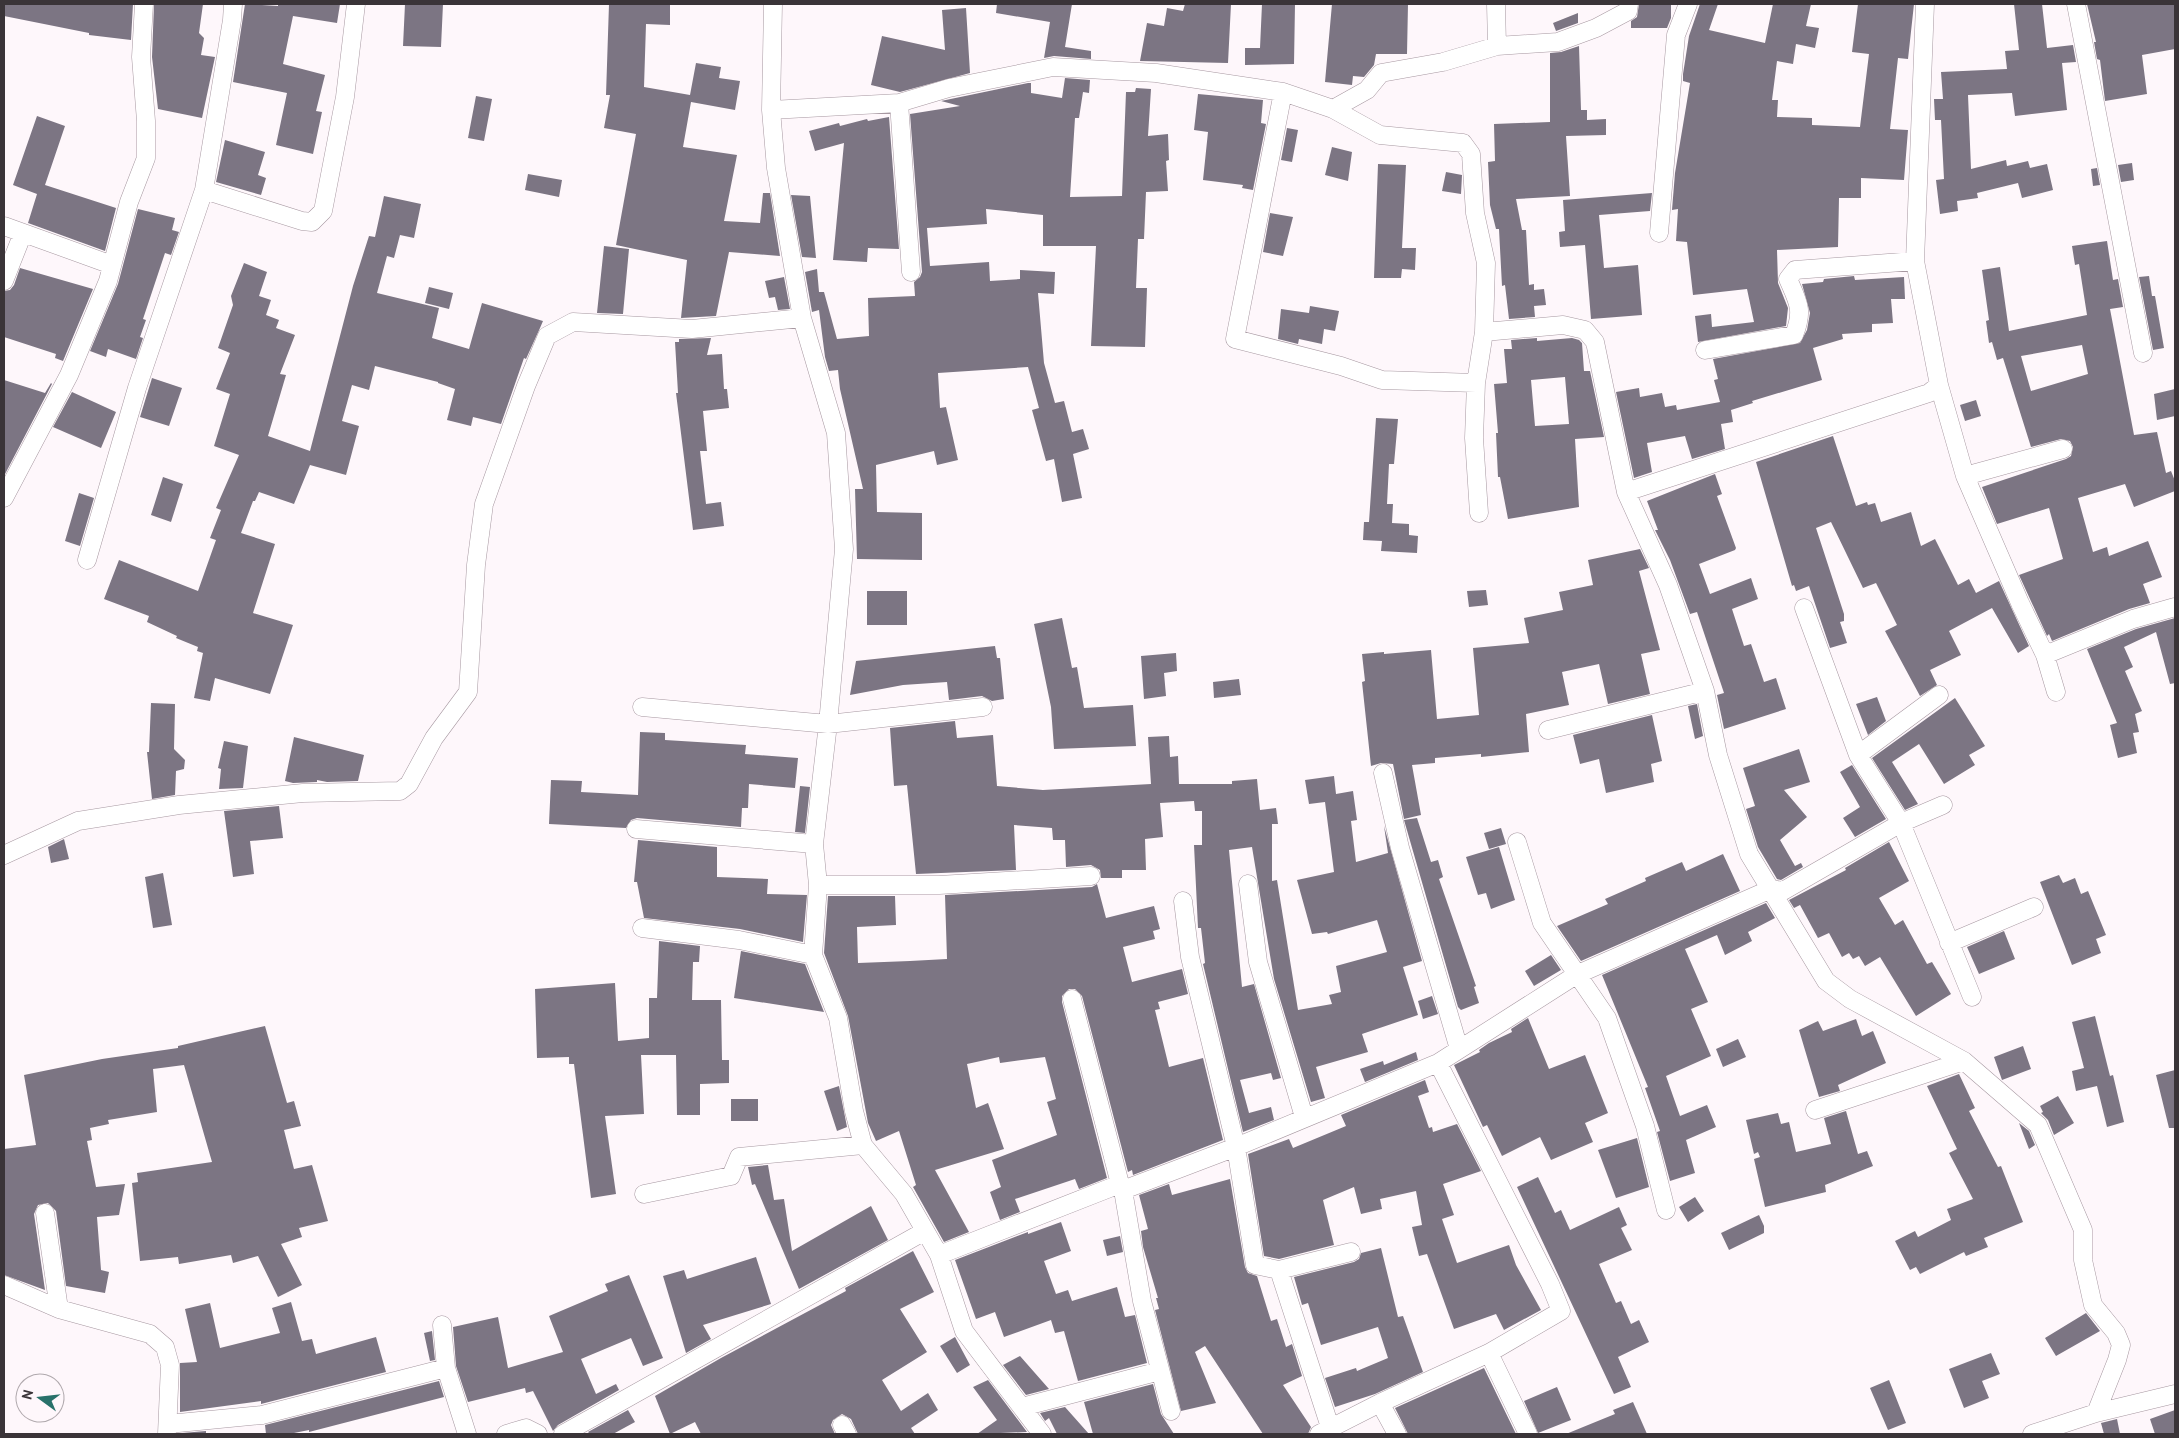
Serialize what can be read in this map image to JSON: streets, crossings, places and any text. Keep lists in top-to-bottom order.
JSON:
{
  "north": "left"
}
